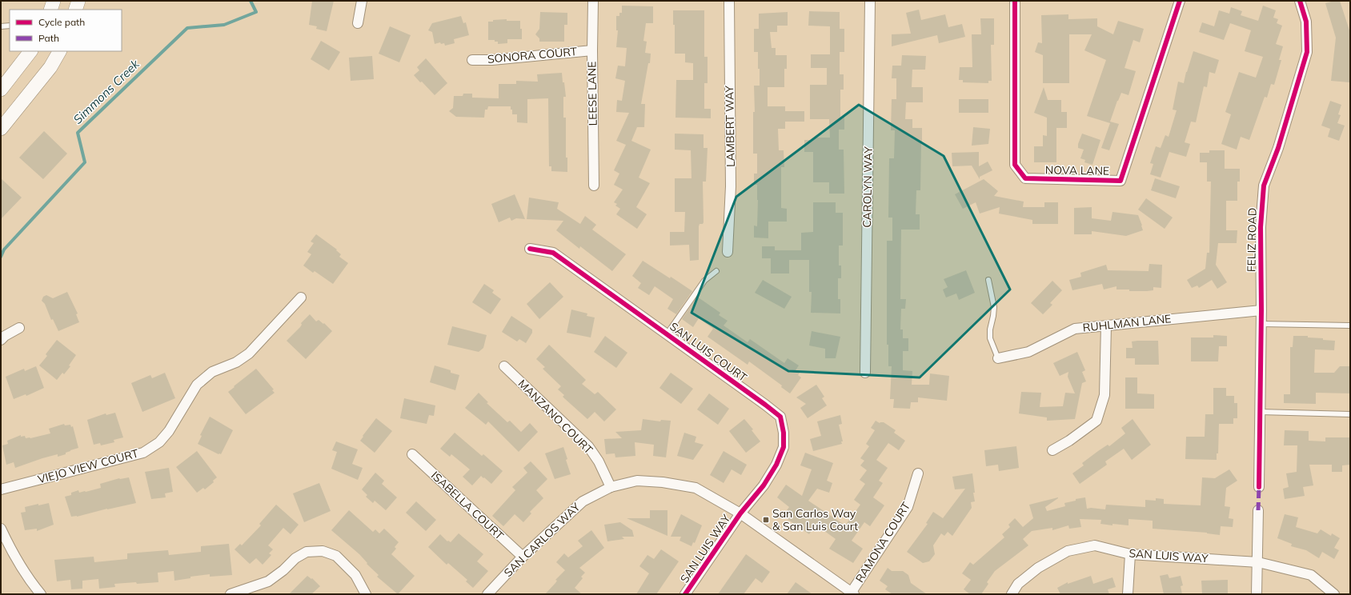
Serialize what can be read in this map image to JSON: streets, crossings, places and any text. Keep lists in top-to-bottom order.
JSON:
{
  "streets": {
    "street": [
      "SONORA COURT",
      "LEESE LANE",
      "LAMBERT WAY",
      "NOVA LANE",
      "CAROLYN WAY",
      "FELIZ ROAD",
      "RUHLMAN LANE",
      "SAN LUIS COURT",
      "MANZANO COURT",
      "VIEJO VIEW COURT",
      "ISABELLA COURT",
      "SAN CARLOS WAY",
      "RAMONA COURT",
      "SAN LUIS WAY"
    ]
  },
  "crossings": [
    ["SONORA COURT", "LEESE LANE"],
    ["FELIZ ROAD", "RUHLMAN LANE"],
    ["SAN LUIS COURT", "SAN CARLOS WAY"],
    ["SAN LUIS COURT", "SAN LUIS WAY"],
    ["MANZANO COURT", "SAN CARLOS WAY"],
    ["ISABELLA COURT", "SAN CARLOS WAY"],
    ["SAN CARLOS WAY", "RAMONA COURT"],
    ["SAN CARLOS WAY", "SAN LUIS WAY"]
  ],
  "water": ["Simmons Creek"],
  "places": {
    "transit": ["San Carlos Way & San Luis Court"]
  },
  "legend": ["Cycle path", "Path"]
}
